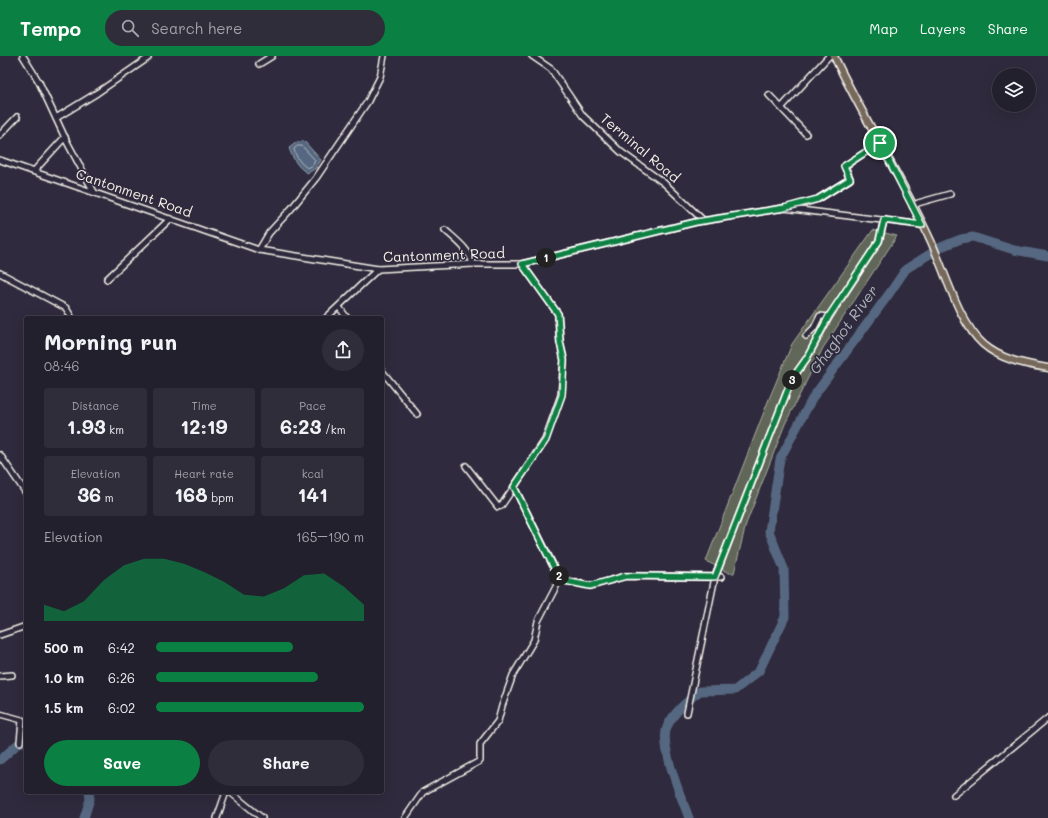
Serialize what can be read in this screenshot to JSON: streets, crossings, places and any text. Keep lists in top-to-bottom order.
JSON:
{
  "streets": {
    "street": ["Terminal Road", "Cantonment Road"]
  },
  "crossings": [
    ["Terminal Road", "Cantonment Road"]
  ],
  "water": ["Ghaghot River"],
  "page": {
    "header": "Tempo",
    "search": "Search here",
    "nav": ["Map", "Layers", "Share"],
    "pins": ["1", "3", "2"],
    "heading": ["Morning run", "08:46"],
    "stats": [
      ["Distance", "1.93 km"],
      ["Time", "12:19"],
      ["Pace", "6:23 /km"],
      ["Elevation", "36 m"],
      ["Heart rate", "168 bpm"],
      ["kcal", "141"]
    ],
    "chart": ["Elevation", "165–190 m"],
    "list": [
      {
        "name": "500 m",
        "note": "6:42"
      },
      {
        "name": "1.0 km",
        "note": "6:26"
      },
      {
        "name": "1.5 km",
        "note": "6:02"
      }
    ],
    "buttons": ["Save", "Share"]
  }
}
